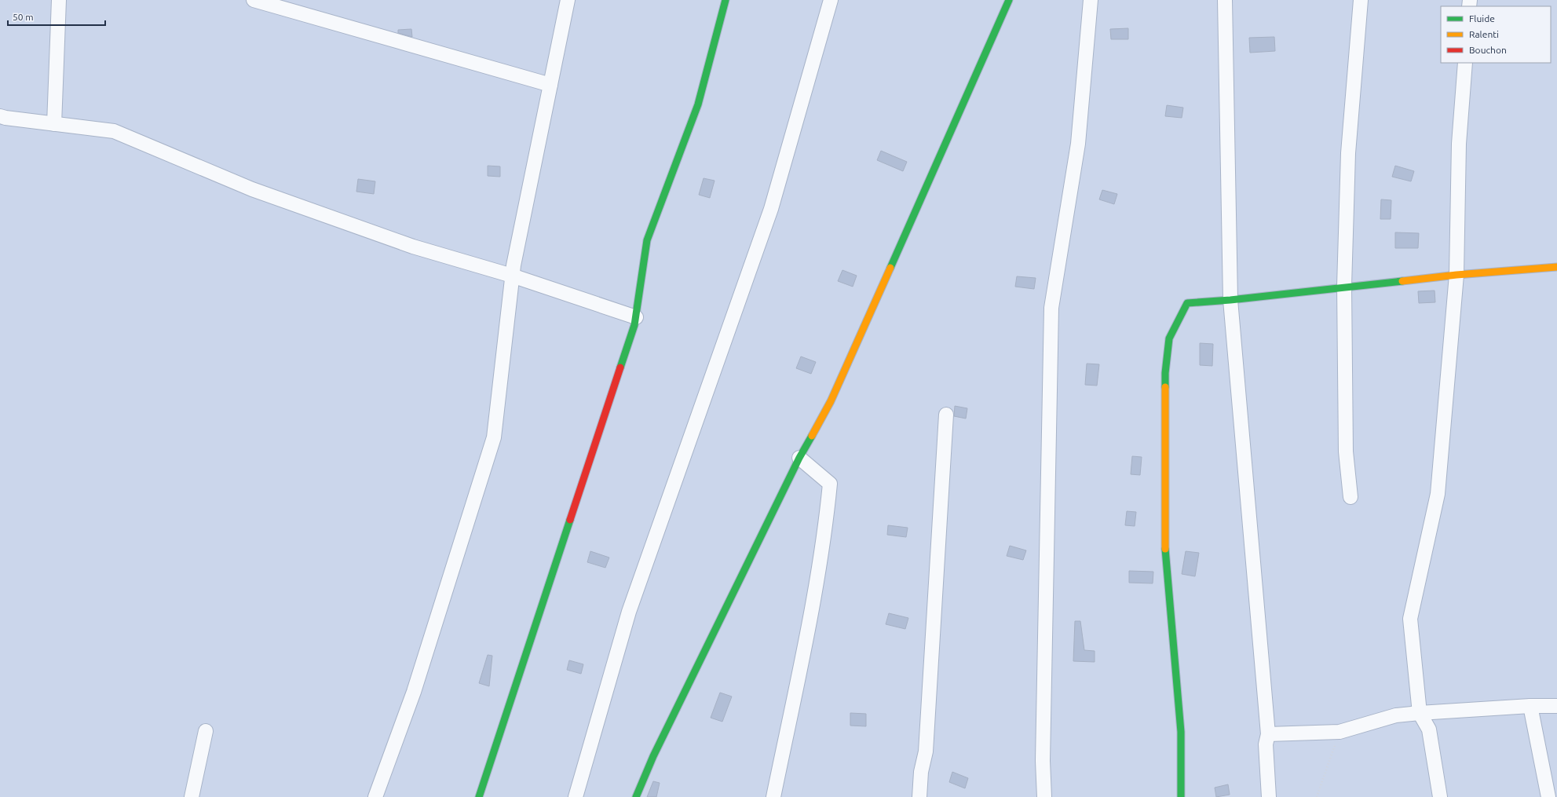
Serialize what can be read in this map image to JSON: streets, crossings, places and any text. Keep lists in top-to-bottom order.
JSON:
{
  "legend": ["Fluide", "Ralenti", "Bouchon"],
  "scale_bar": "50 m"
}
